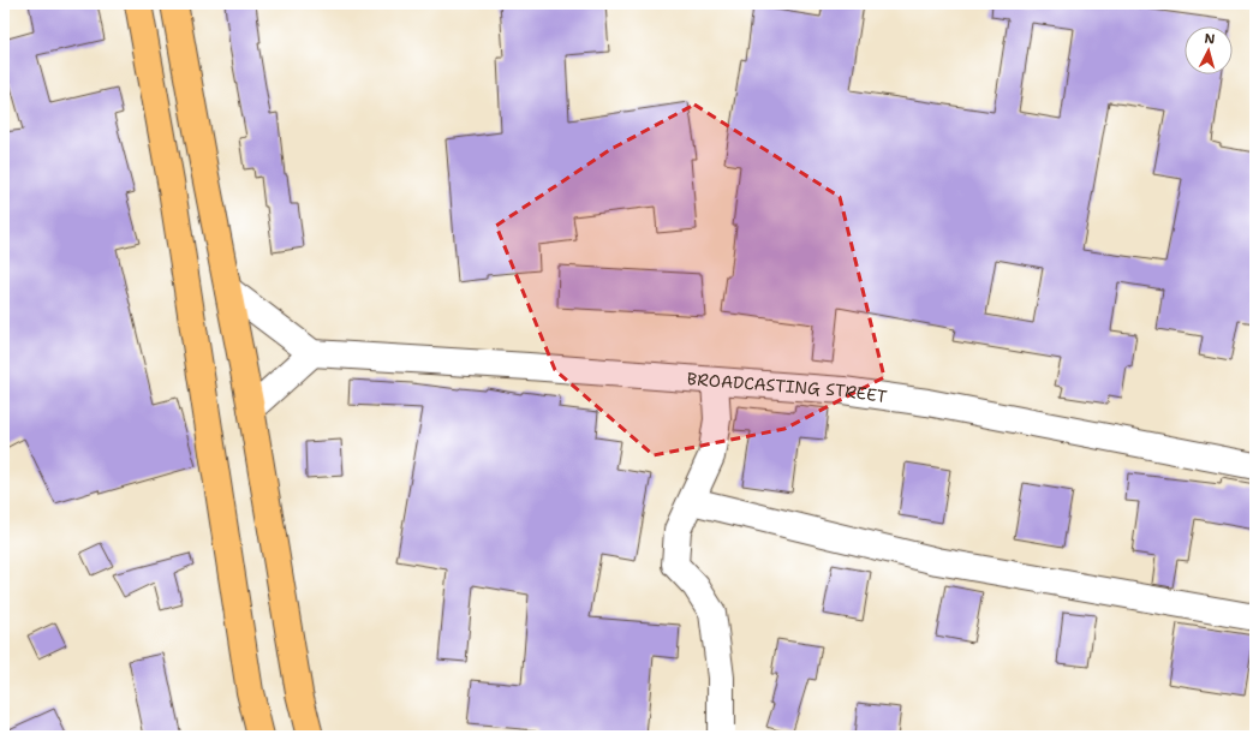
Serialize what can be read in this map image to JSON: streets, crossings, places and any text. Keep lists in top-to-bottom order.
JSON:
{
  "streets": {
    "street": ["BROADCASTING STREET"]
  },
  "north": "top"
}
